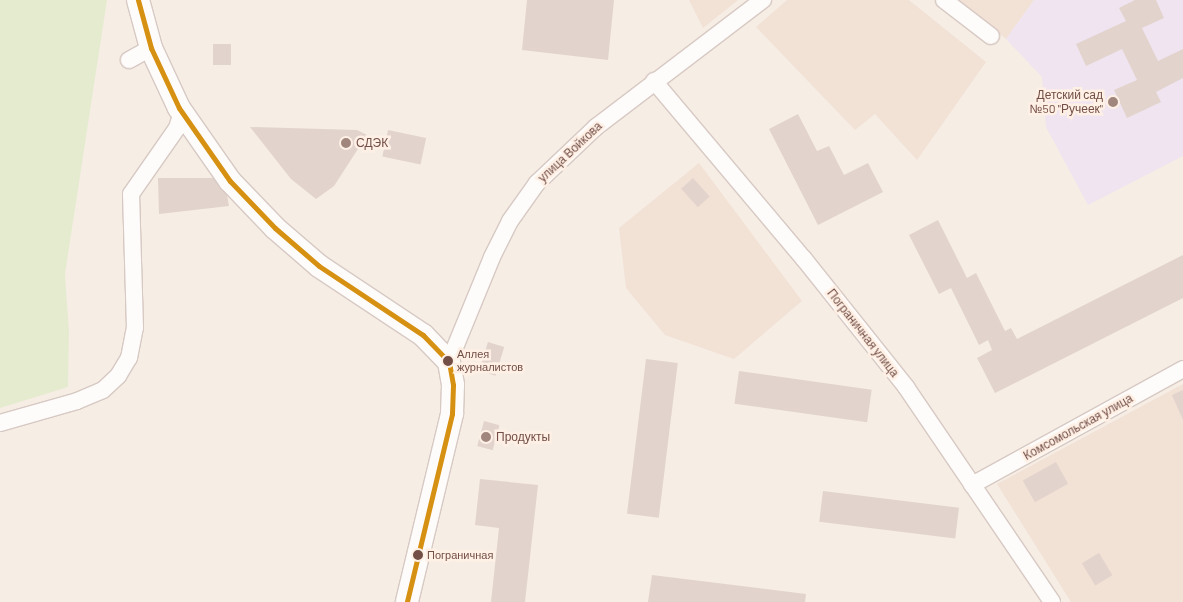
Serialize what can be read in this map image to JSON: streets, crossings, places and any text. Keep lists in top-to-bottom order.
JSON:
{
  "streets": {
    "street": ["улица Войкова", "Пограничная улица", "Комсомольская улица"]
  },
  "crossings": [
    ["улица Войкова", "Пограничная улица"],
    ["Пограничная улица", "Комсомольская улица"]
  ],
  "places": [
    "Детский сад №50 \"Ручеек\"",
    "СДЭК",
    "Аллея журналистов",
    "Продукты",
    "Пограничная"
  ]
}
